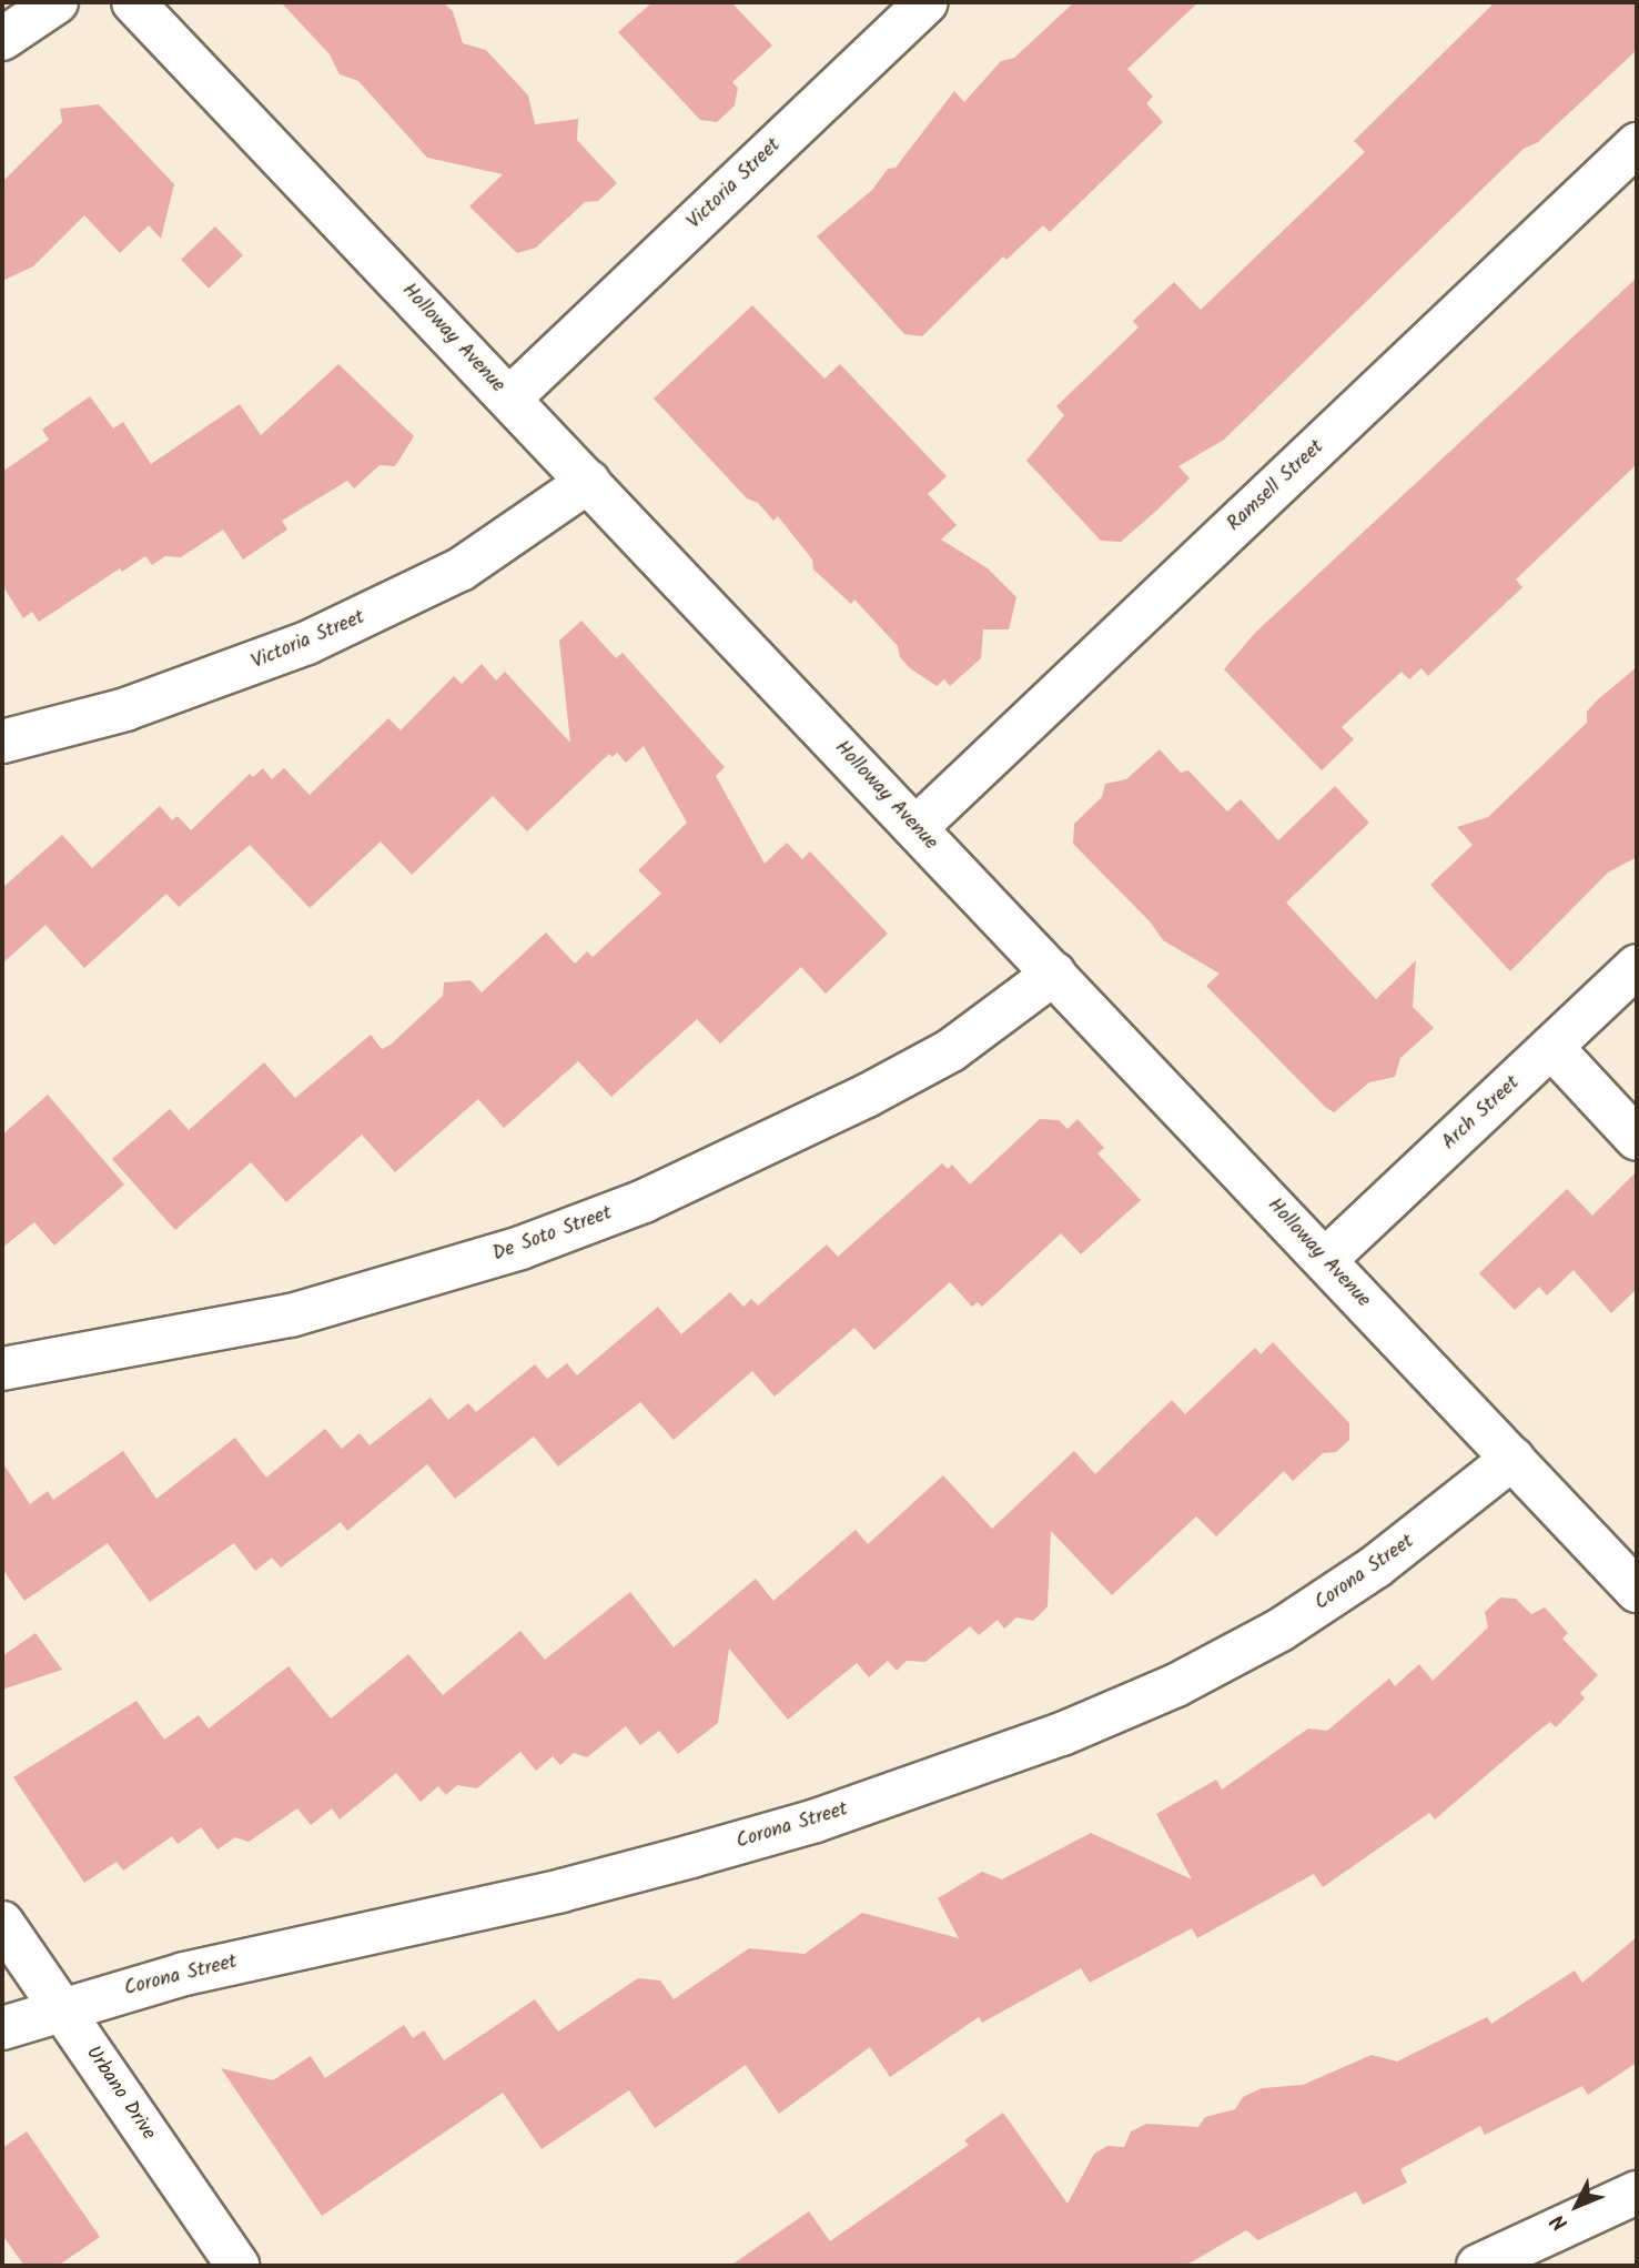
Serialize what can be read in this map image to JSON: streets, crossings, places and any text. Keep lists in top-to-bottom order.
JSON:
{
  "streets": {
    "street": [
      "Victoria Street",
      "Holloway Avenue",
      "Ramsell Street",
      "Arch Street",
      "De Soto Street",
      "Corona Street",
      "Urbano Drive"
    ]
  },
  "crossings": [
    ["Victoria Street", "Holloway Avenue"],
    ["Holloway Avenue", "Ramsell Street"],
    ["Holloway Avenue", "Arch Street"],
    ["Holloway Avenue", "De Soto Street"],
    ["Holloway Avenue", "Corona Street"],
    ["Corona Street", "Urbano Drive"]
  ],
  "north": "bottom left"
}
